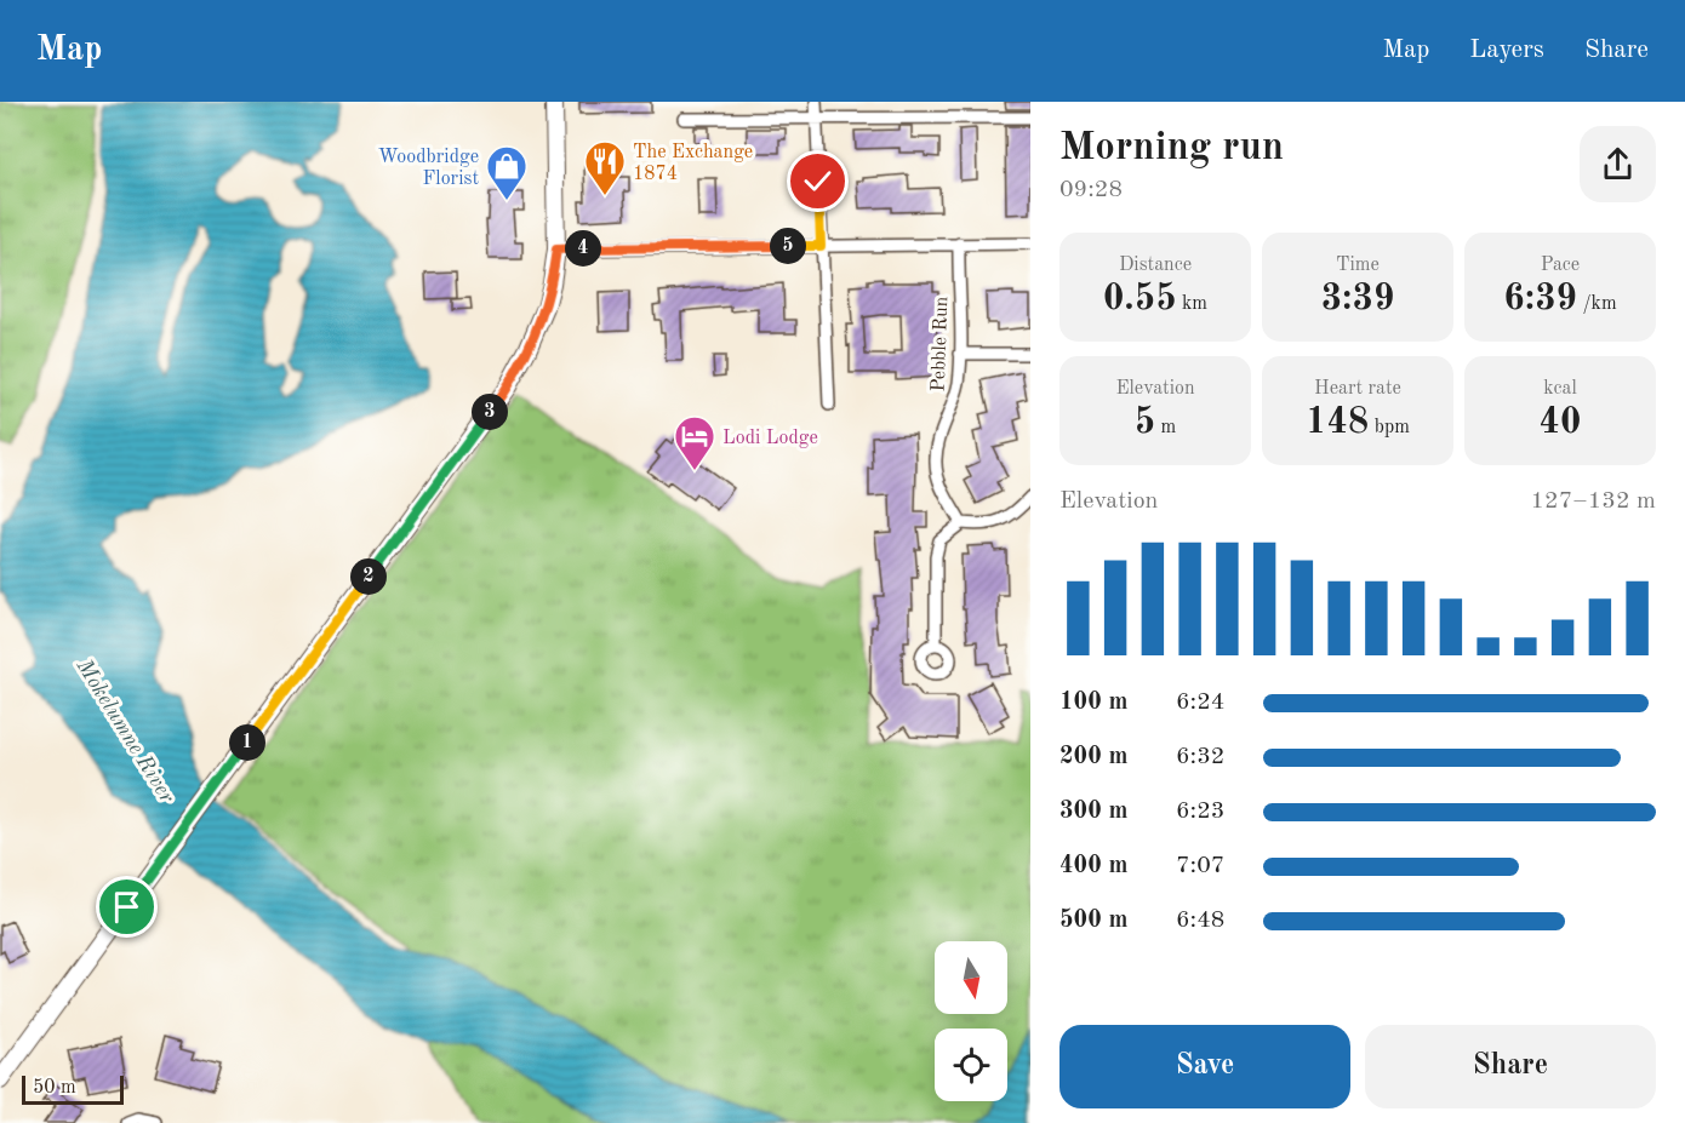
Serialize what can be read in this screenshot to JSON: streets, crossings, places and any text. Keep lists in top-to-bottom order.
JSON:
{
  "streets": {
    "street": ["Pebble Run"]
  },
  "water": ["Mokelumne River"],
  "places": {
    "restaurant": ["The Exchange 1874"],
    "shop": ["Woodbridge Florist"],
    "hotel": ["Lodi Lodge"]
  },
  "scale_bar": "50 m",
  "north": "bottom",
  "page": {
    "header": "Map",
    "nav": ["Map", "Layers", "Share"],
    "heading": ["Morning run", "09:28"],
    "stats": [
      ["Distance", "0.55 km"],
      ["Time", "3:39"],
      ["Pace", "6:39 /km"],
      ["Elevation", "5 m"],
      ["Heart rate", "148 bpm"],
      ["kcal", "40"]
    ],
    "pins": [
      "5",
      "4",
      "3",
      "2",
      "1"
    ],
    "chart": ["Elevation", "127–132 m"],
    "list": [
      {
        "name": "100 m",
        "note": "6:24"
      },
      {
        "name": "200 m",
        "note": "6:32"
      },
      {
        "name": "300 m",
        "note": "6:23"
      },
      {
        "name": "400 m",
        "note": "7:07"
      },
      {
        "name": "500 m",
        "note": "6:48"
      }
    ],
    "buttons": ["Save", "Share"],
    "scale": "50 m"
  }
}
